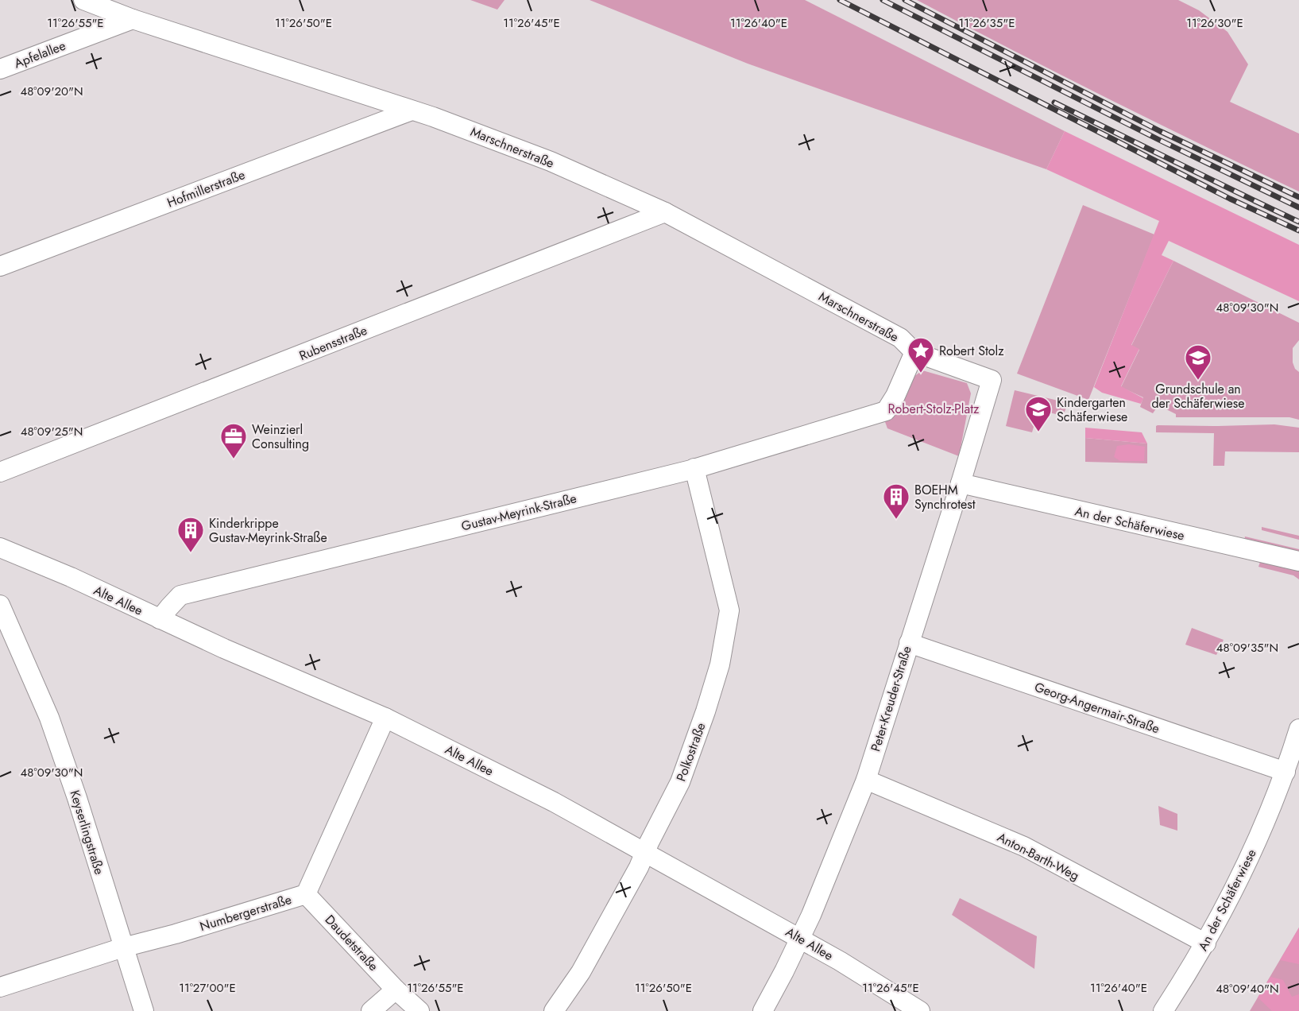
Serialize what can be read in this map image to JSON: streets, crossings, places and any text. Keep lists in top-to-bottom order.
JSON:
{
  "streets": {
    "street": [
      "Apfelallee",
      "Marschnerstraße",
      "Hofmillerstraße",
      "Rubensstraße",
      "Gustav-Meyrink-Straße",
      "An der Schäferwiese",
      "Alte Allee",
      "Peter-Kreuder-Straße",
      "Georg-Angermair-Straße",
      "Polkostraße",
      "Keyserlingstraße",
      "Anton-Barth-Weg",
      "Numbergerstraße",
      "Daudetstraße"
    ]
  },
  "crossings": [
    ["Apfelallee", "Marschnerstraße"],
    ["Marschnerstraße", "Hofmillerstraße"],
    ["Marschnerstraße", "Rubensstraße"],
    ["Marschnerstraße", "Gustav-Meyrink-Straße"],
    ["Marschnerstraße", "Peter-Kreuder-Straße"],
    ["Gustav-Meyrink-Straße", "Alte Allee"],
    ["Gustav-Meyrink-Straße", "Peter-Kreuder-Straße"],
    ["Gustav-Meyrink-Straße", "Polkostraße"],
    ["An der Schäferwiese", "Peter-Kreuder-Straße"],
    ["An der Schäferwiese", "Georg-Angermair-Straße"],
    ["An der Schäferwiese", "Anton-Barth-Weg"],
    ["Alte Allee", "Peter-Kreuder-Straße"],
    ["Alte Allee", "Polkostraße"],
    ["Alte Allee", "Numbergerstraße"],
    ["Peter-Kreuder-Straße", "Georg-Angermair-Straße"],
    ["Peter-Kreuder-Straße", "Anton-Barth-Weg"],
    ["Keyserlingstraße", "Numbergerstraße"],
    ["Numbergerstraße", "Daudetstraße"]
  ],
  "parks": ["Robert-Stolz-Platz"],
  "places": {
    "place": ["Robert Stolz"],
    "school or university": ["Grundschule an der Schäferwiese", "Kindergarten Schäferwiese"],
    "office": ["Weinzierl Consulting"],
    "building": ["BOEHM Synchrotest", "Kinderkrippe Gustav-Meyrink-Straße"]
  },
  "coordinates": [
    "11°26'55\"E",
    "11°26'50\"E",
    "11°26'45\"E",
    "11°26'40\"E",
    "11°26'35\"E",
    "11°26'30\"E",
    "48°09'20\"N",
    "48°09'30\"N",
    "48°09'25\"N",
    "48°09'35\"N",
    "11°27'00\"E",
    "48°09'40\"N"
  ]
}
